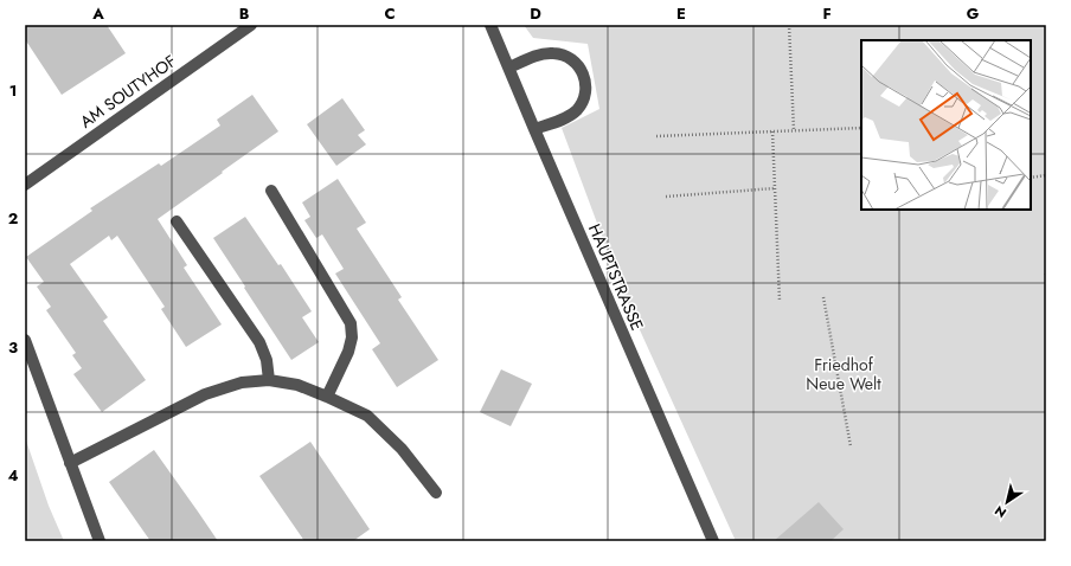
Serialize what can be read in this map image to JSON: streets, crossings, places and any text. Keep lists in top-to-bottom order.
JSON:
{
  "streets": {
    "street": ["AM SOUTYHOF", "HAUPTSTRASSE"]
  },
  "parks": ["Friedhof Neue Welt"],
  "north": "bottom left",
  "grid": {
    "columns": [
      "A",
      "B",
      "C",
      "D",
      "E",
      "F",
      "G"
    ],
    "rows": [
      "1",
      "2",
      "3",
      "4"
    ]
  }
}
